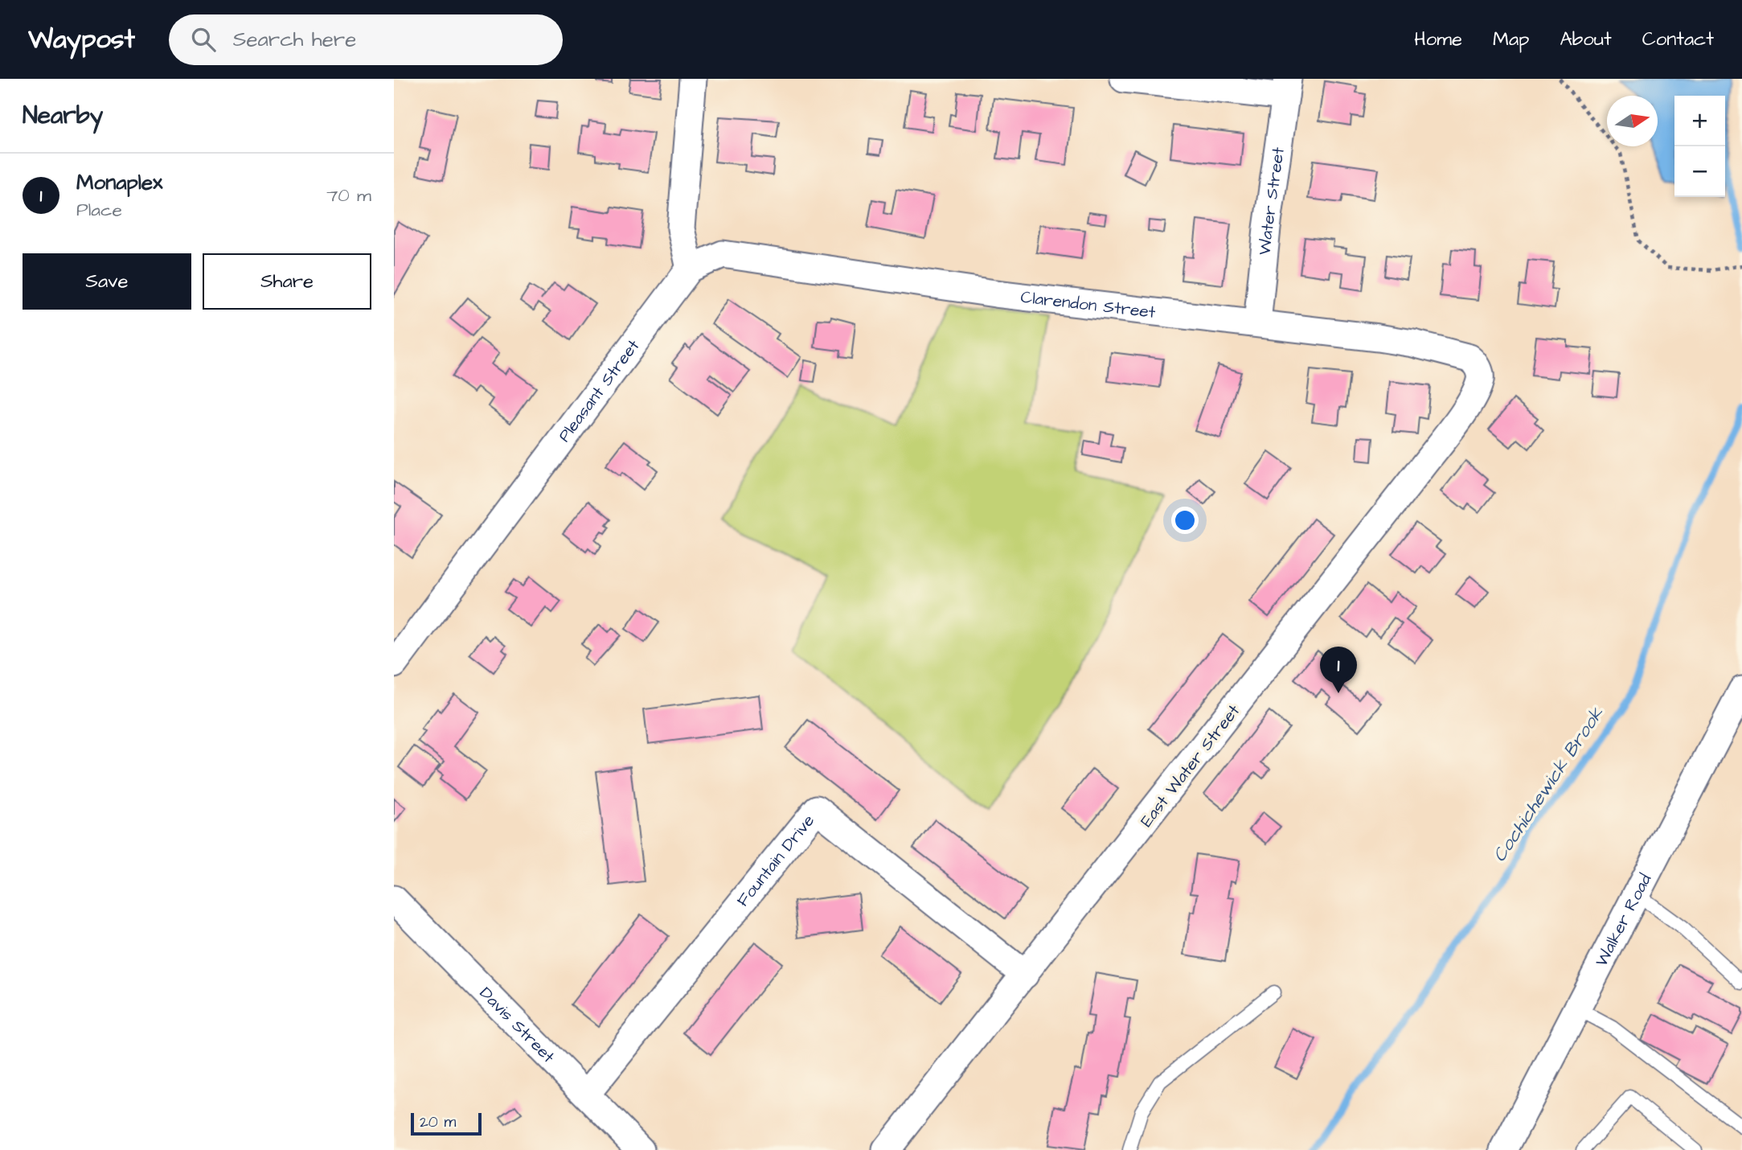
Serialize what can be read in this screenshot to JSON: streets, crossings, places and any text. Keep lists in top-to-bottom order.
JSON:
{
  "streets": {
    "street": [
      "Water Street",
      "Clarendon Street",
      "Pleasant Street",
      "East Water Street",
      "Fountain Drive",
      "Walker Road",
      "Davis Street"
    ]
  },
  "crossings": [
    ["Water Street", "Clarendon Street"],
    ["Clarendon Street", "Pleasant Street"],
    ["Clarendon Street", "East Water Street"],
    ["East Water Street", "Fountain Drive"],
    ["Fountain Drive", "Davis Street"]
  ],
  "water": ["Cochichewick Brook"],
  "scale_bar": "20 m",
  "north": "right",
  "page": {
    "header": "Waypost",
    "search": "Search here",
    "nav": [
      "Home",
      "Map",
      "About",
      "Contact"
    ],
    "heading": "Nearby",
    "map_buttons": ["+", "−"],
    "list": [
      {
        "mark": "1",
        "name": "Monaplex",
        "note": "Place",
        "value": "70 m"
      }
    ],
    "buttons": ["Save", "Share"],
    "pins": "1",
    "scale": "20 m"
  }
}
